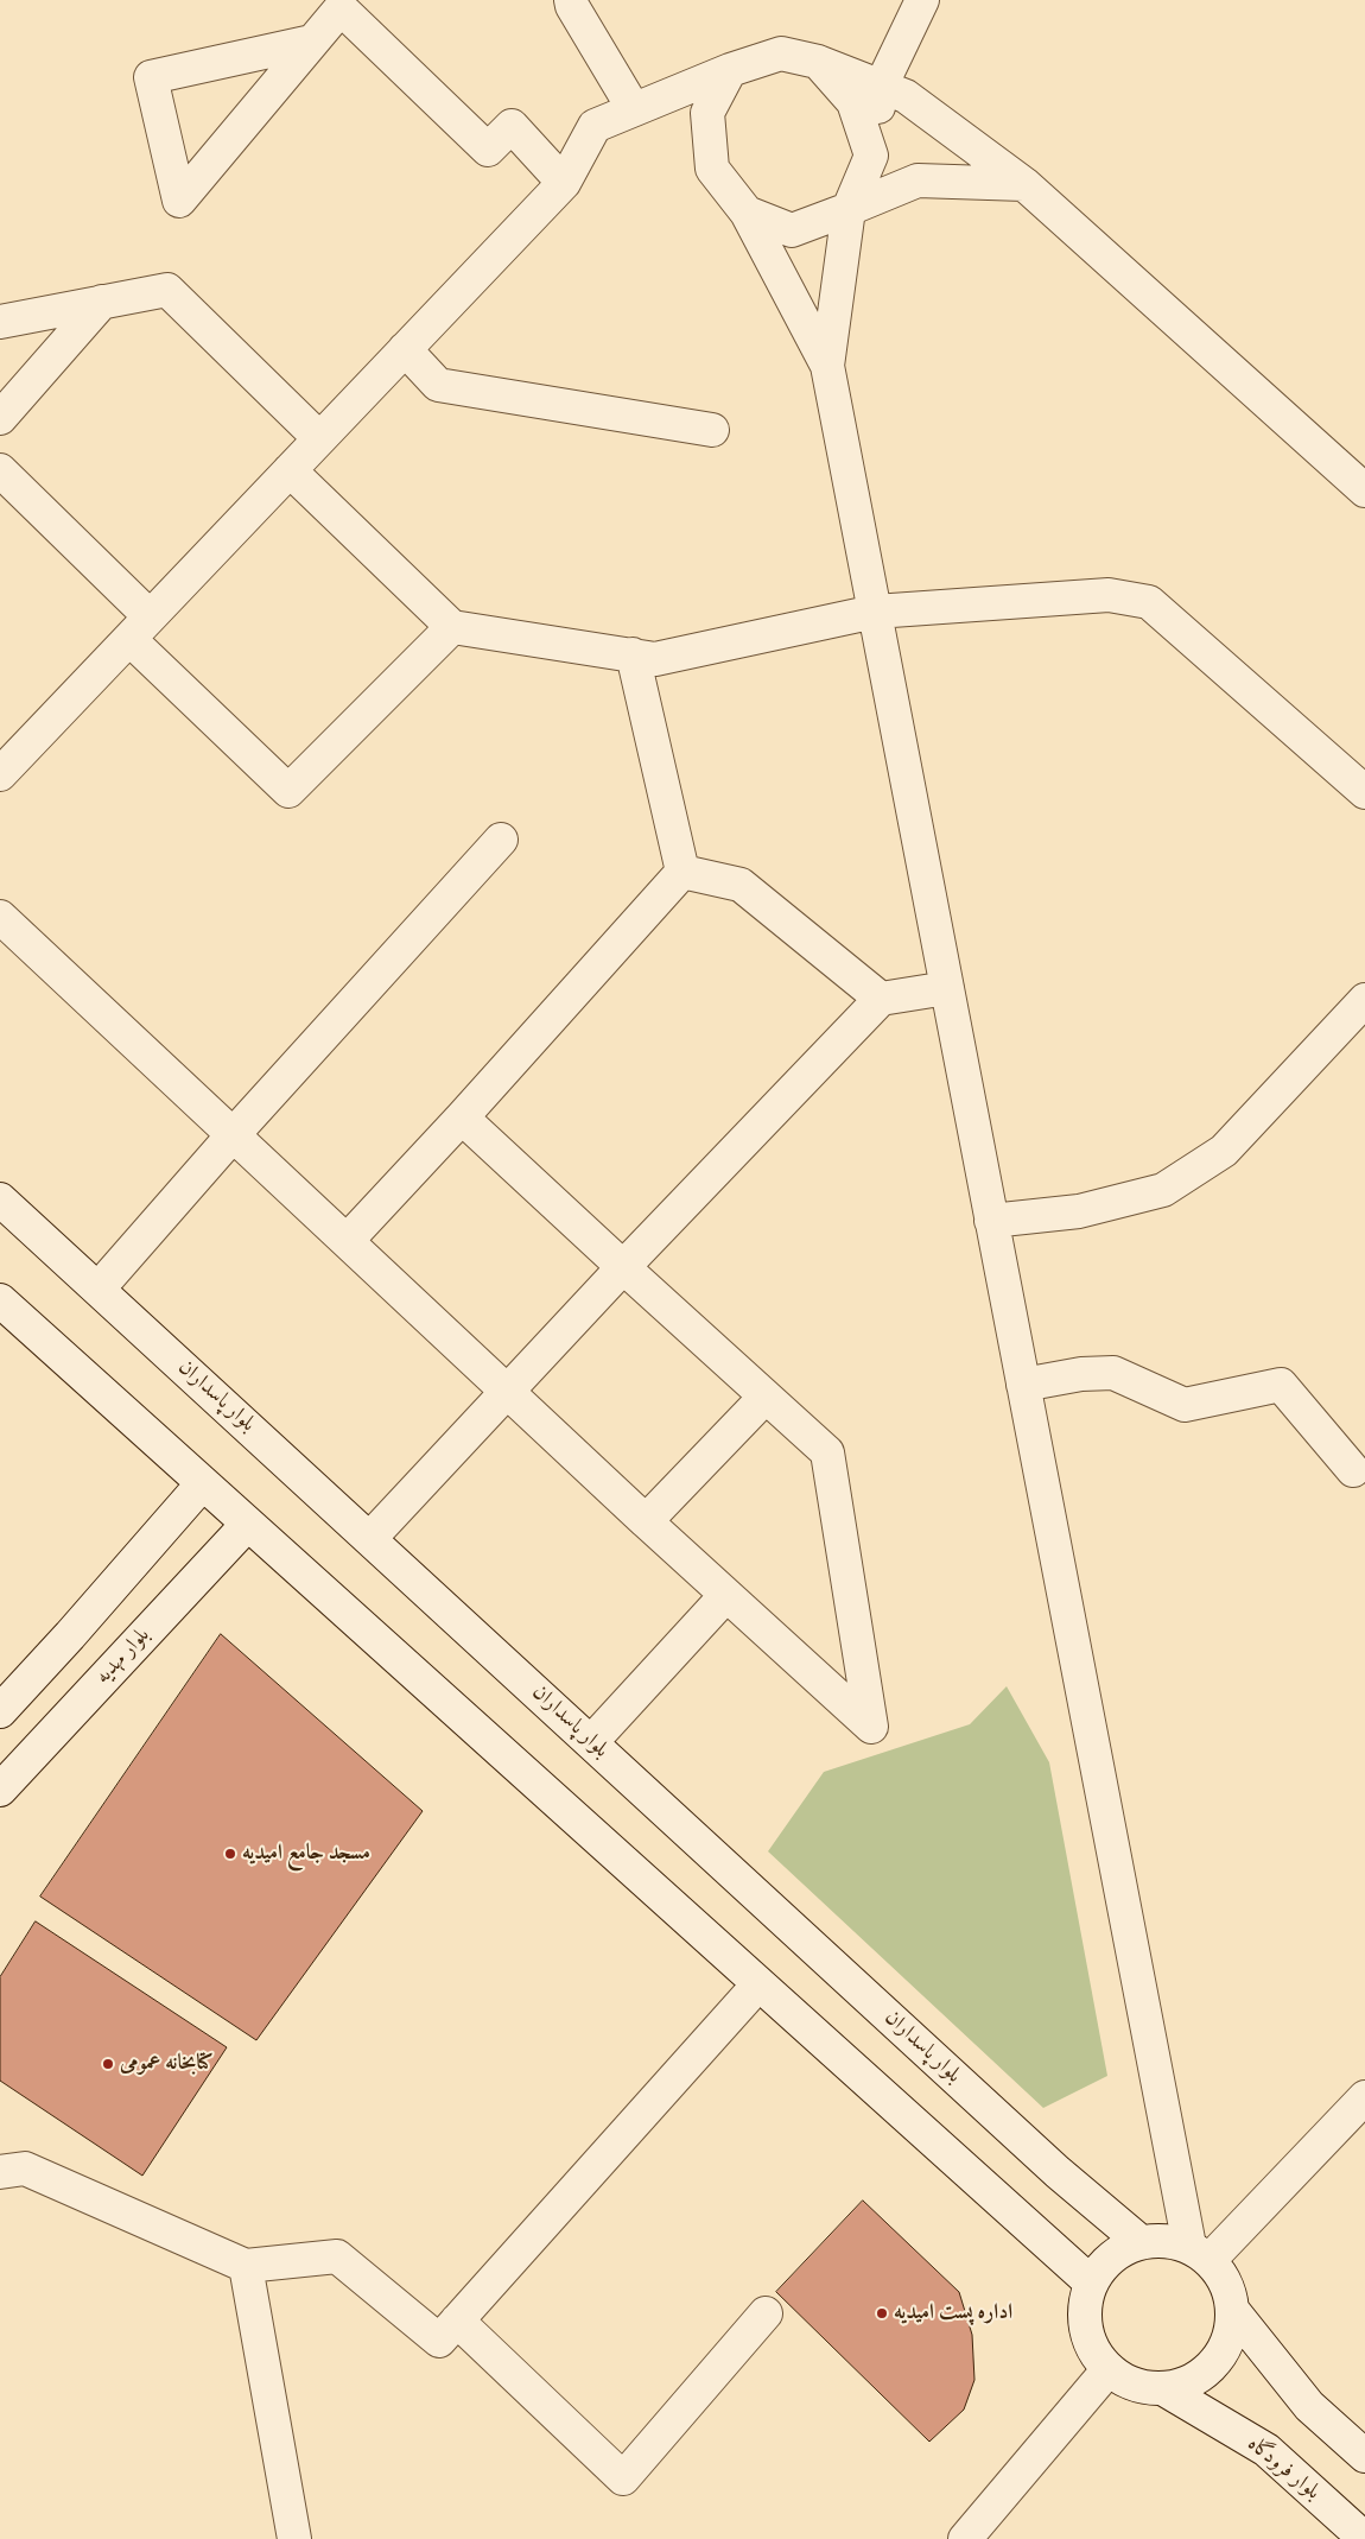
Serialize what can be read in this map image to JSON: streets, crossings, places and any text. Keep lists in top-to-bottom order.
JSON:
{
  "streets": {
    "street": ["بلوار پاسداران", "بلوار مهدیه", "بلوار فرودگاه"]
  },
  "crossings": [
    ["بلوار پاسداران", "بلوار فرودگاه"]
  ],
  "places": ["مسجد جامع امیدیه", "کتابخانه عمومی", "اداره پست امیدیه"]
}
